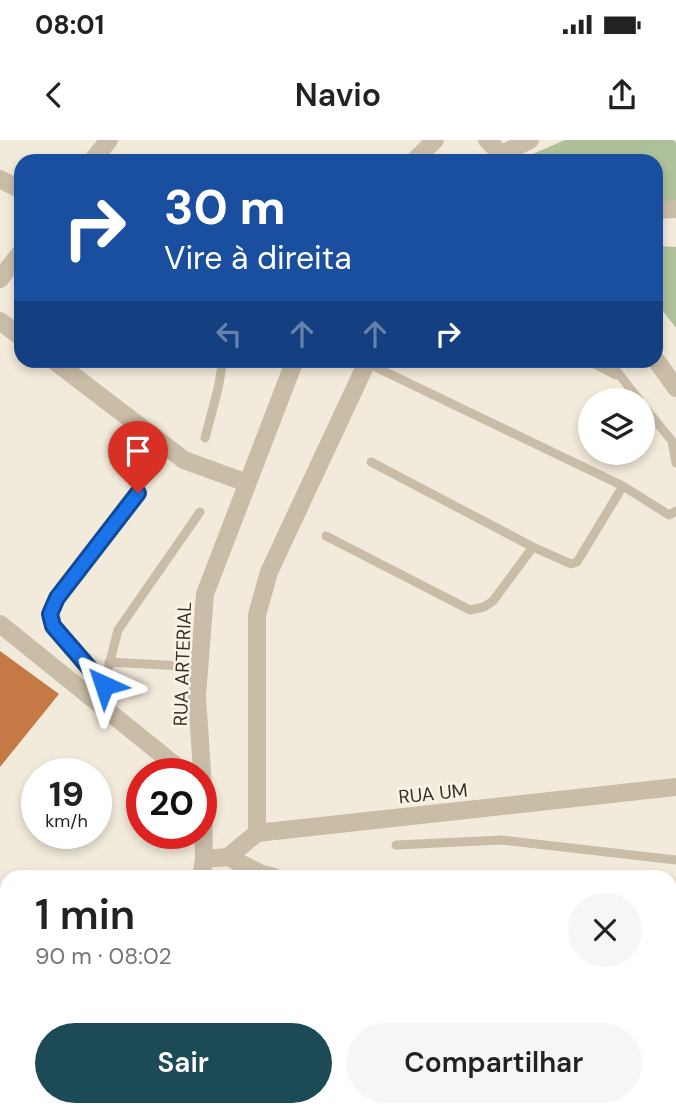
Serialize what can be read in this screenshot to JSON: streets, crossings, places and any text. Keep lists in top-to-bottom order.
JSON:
{
  "streets": {
    "street": ["RUA ARTERIAL", "RUA UM"]
  },
  "page": {
    "status": "08:01",
    "header": "Navio",
    "turn": ["30 m", "Vire à direita"],
    "speed": "19 km/h",
    "limit": "20",
    "heading": ["1 min", "90 m · 08:02"],
    "buttons": ["Sair", "Compartilhar"]
  }
}
